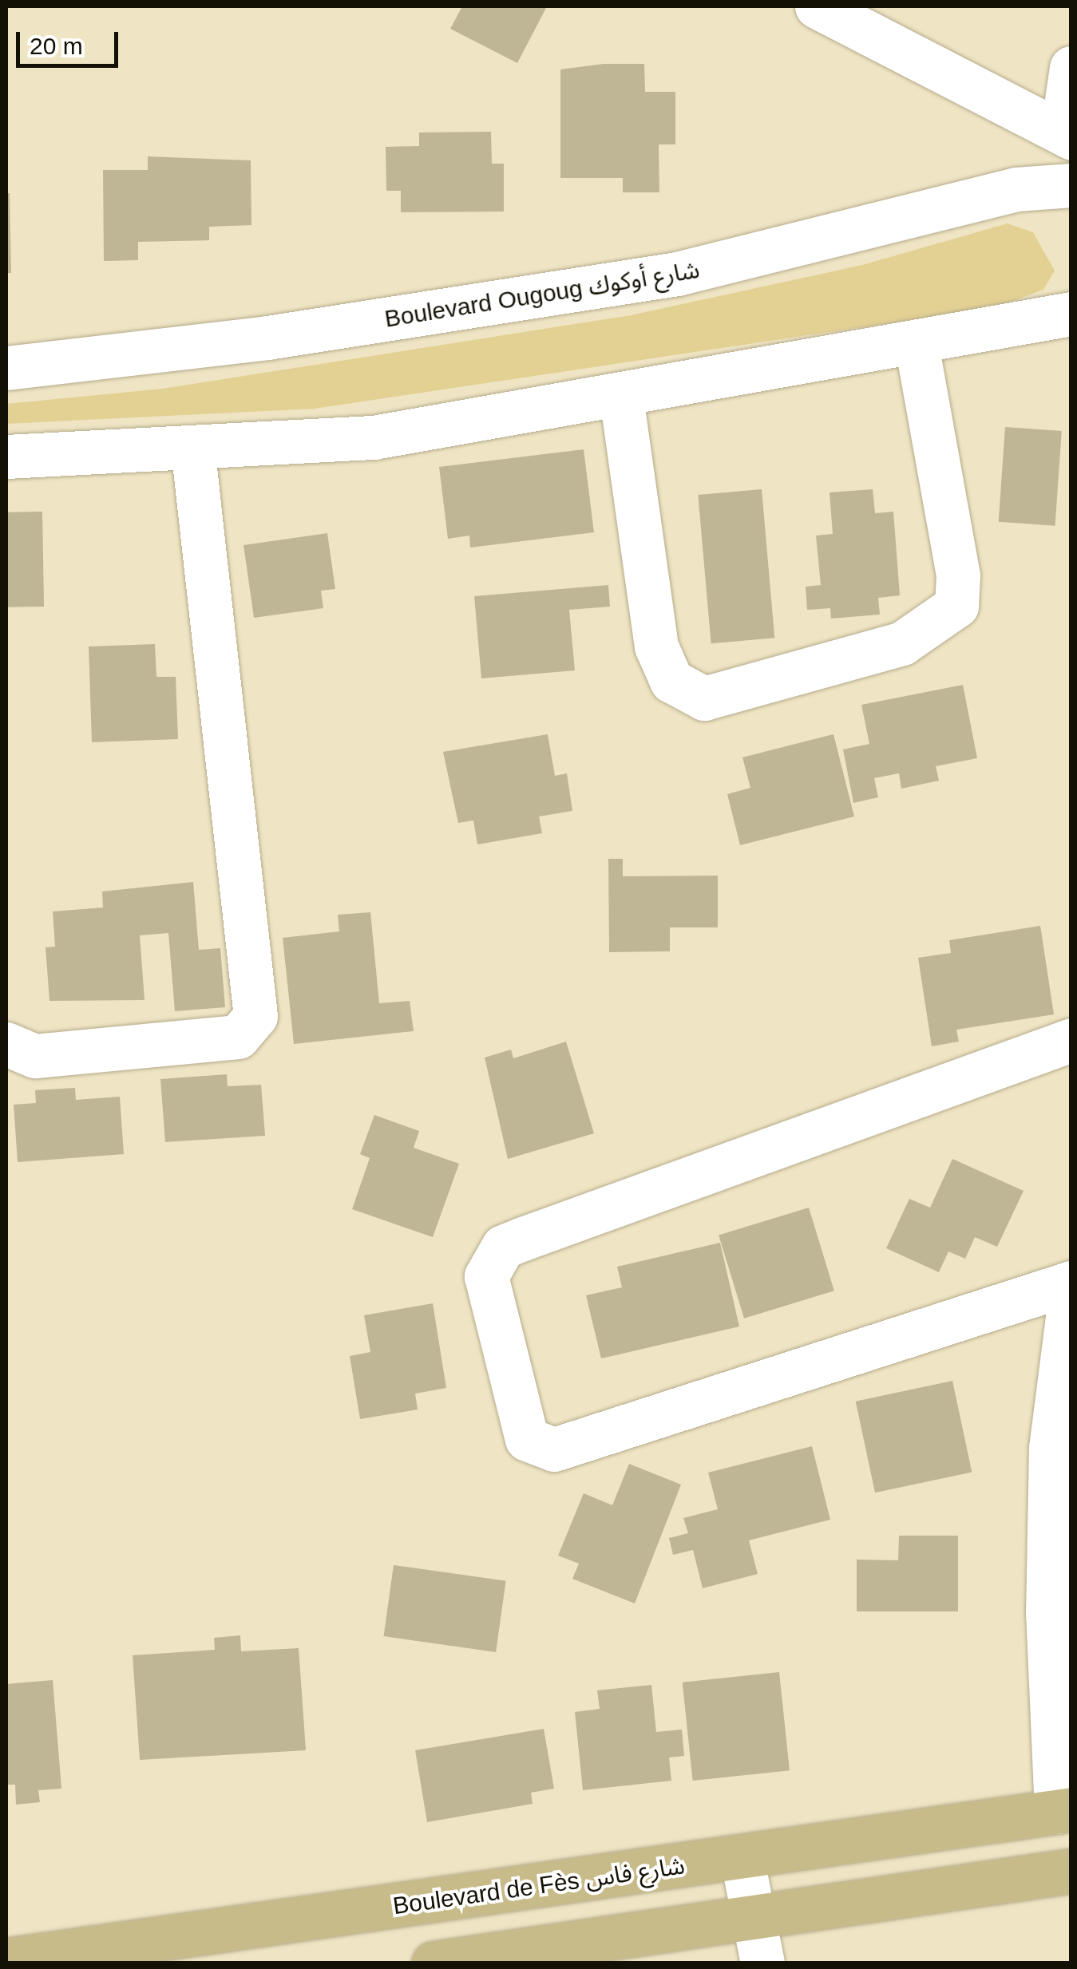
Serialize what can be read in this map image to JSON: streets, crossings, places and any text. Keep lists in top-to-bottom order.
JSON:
{
  "streets": {
    "main road": ["Boulevard de Fès شارع فاس"],
    "street": ["Boulevard Ougoug شارع أوكوك"]
  },
  "scale_bar": "20 m"
}
